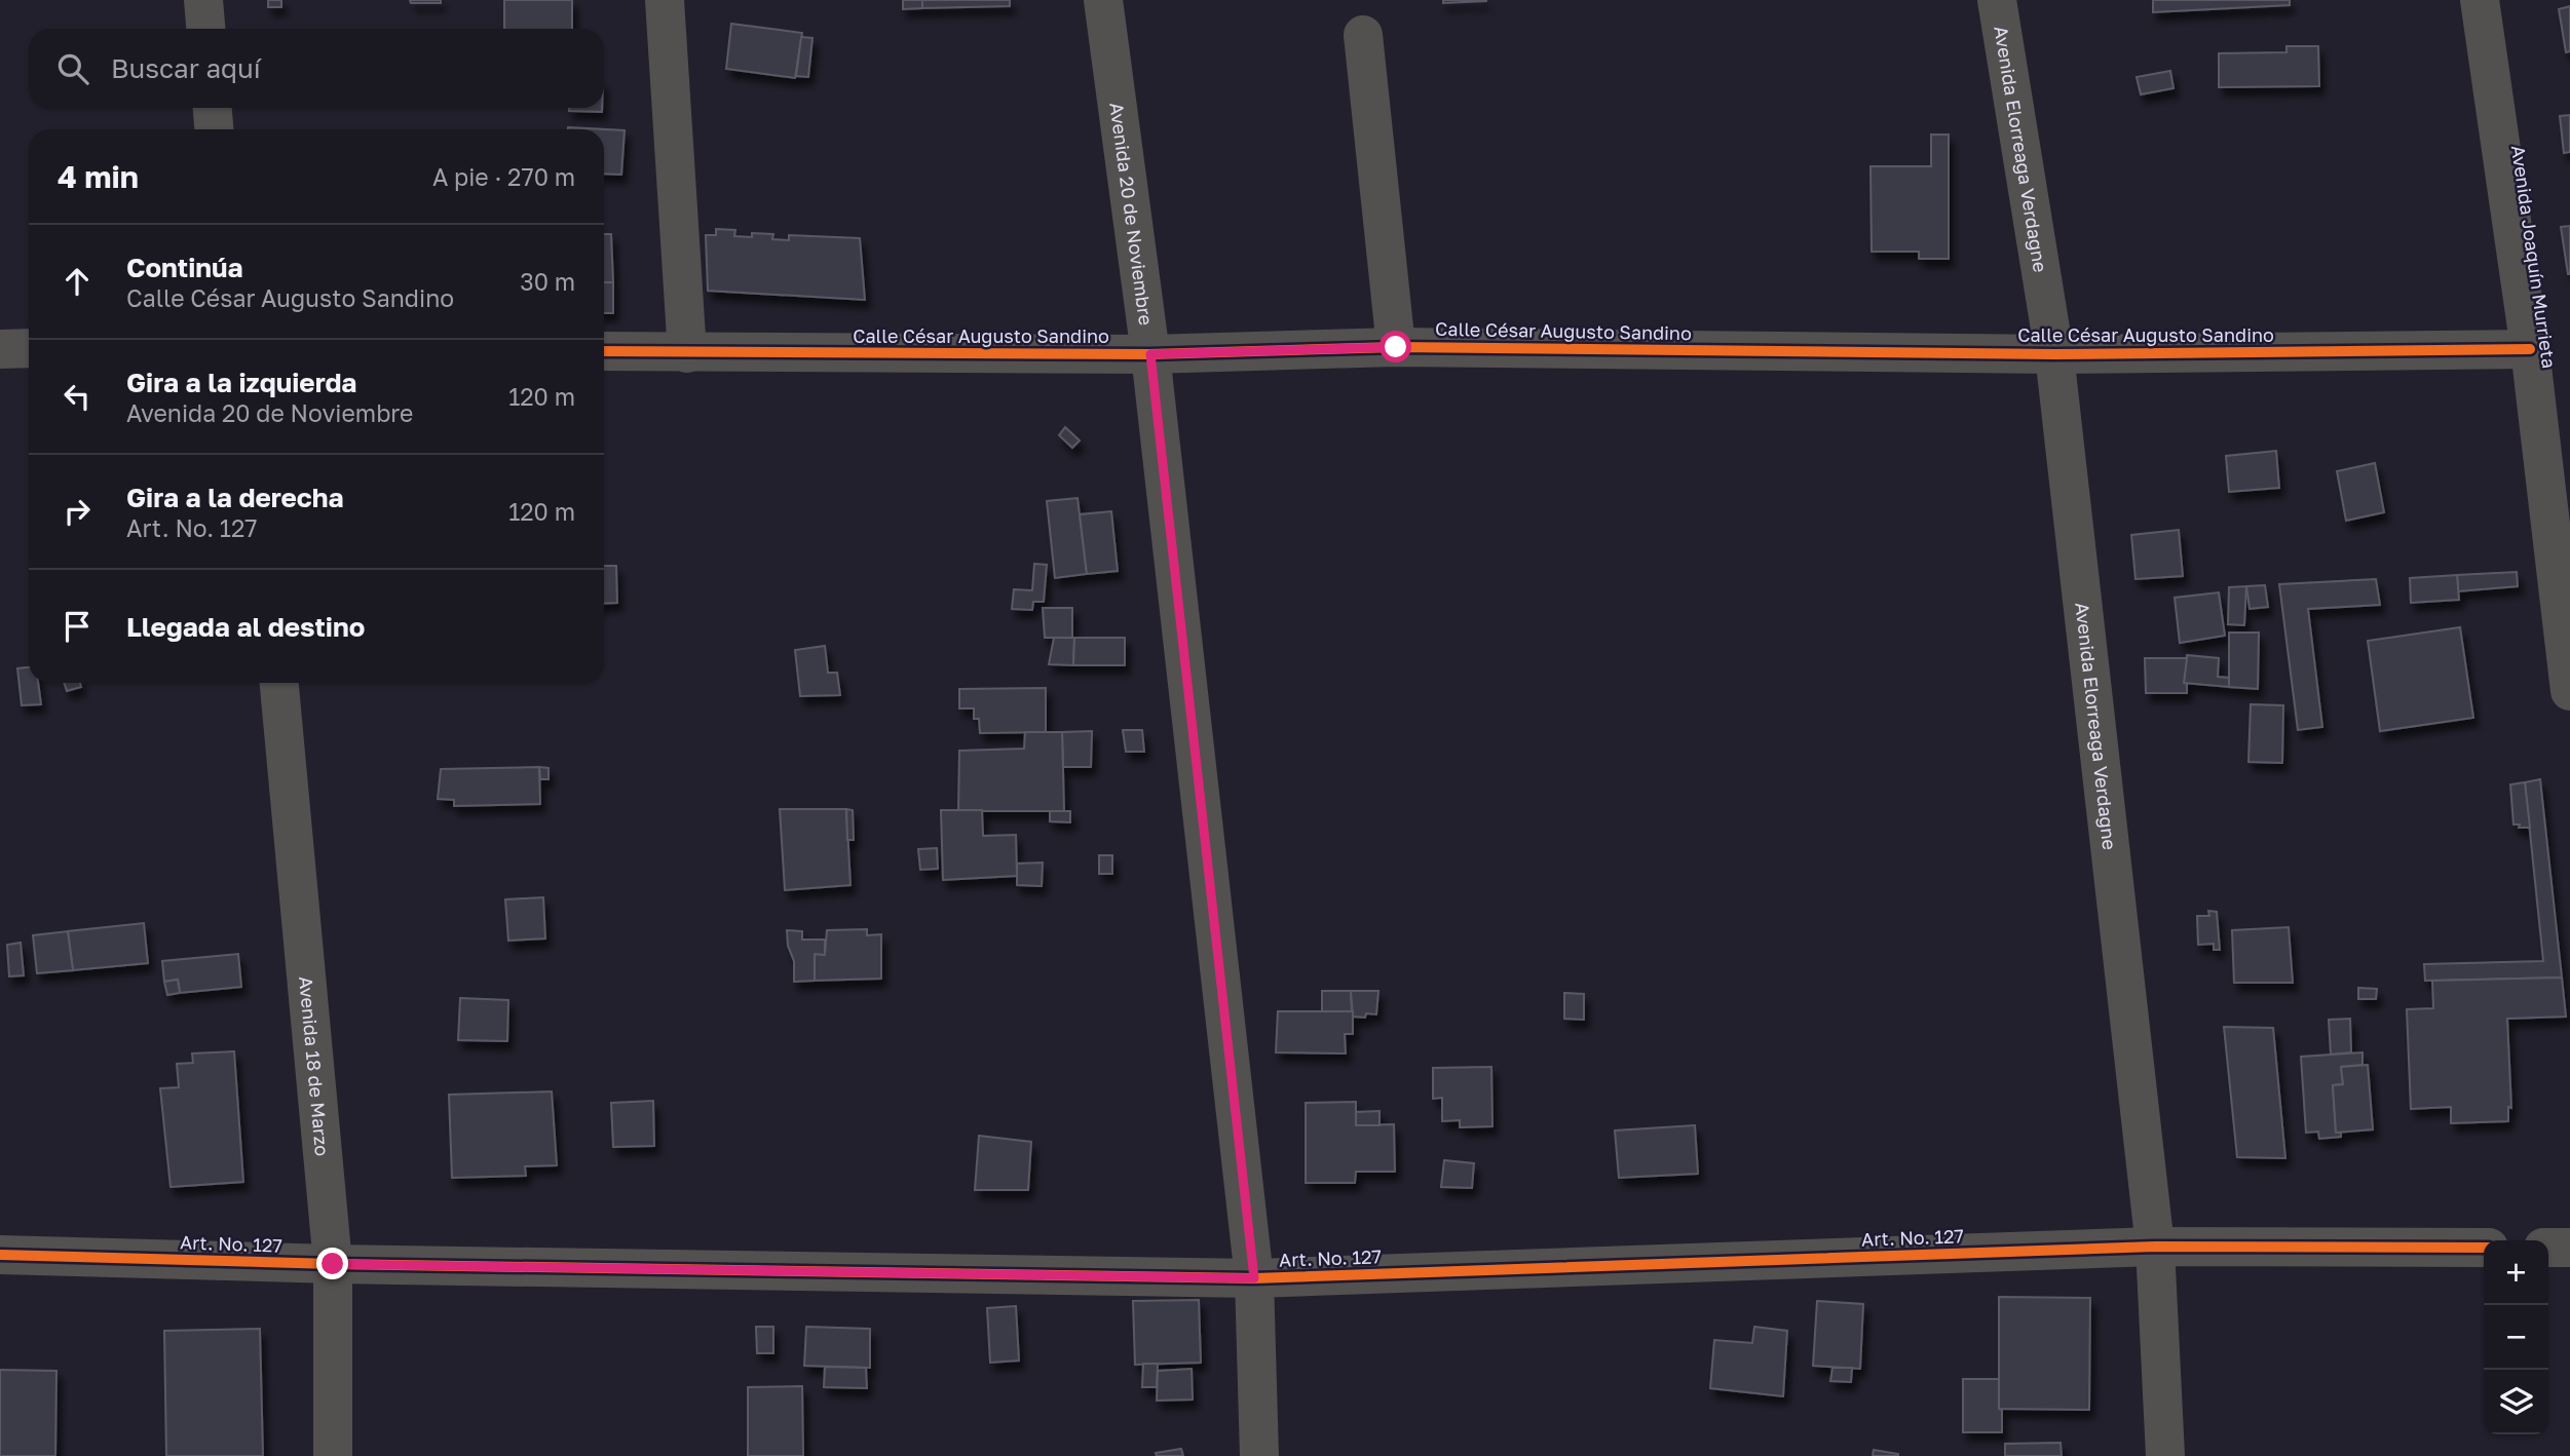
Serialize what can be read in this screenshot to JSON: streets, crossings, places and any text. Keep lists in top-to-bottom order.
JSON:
{
  "streets": {
    "street": [
      "Avenida Elorreaga Verdagne",
      "Avenida 20 de Noviembre",
      "Avenida Joaquín Murrieta",
      "Calle César Augusto Sandino",
      "Avenida 18 de Marzo",
      "Art. No. 127"
    ]
  },
  "crossings": [
    ["Avenida Elorreaga Verdagne", "Calle César Augusto Sandino"],
    ["Avenida Elorreaga Verdagne", "Art. No. 127"],
    ["Avenida 20 de Noviembre", "Calle César Augusto Sandino"],
    ["Avenida 20 de Noviembre", "Art. No. 127"],
    ["Avenida Joaquín Murrieta", "Calle César Augusto Sandino"],
    ["Avenida 18 de Marzo", "Art. No. 127"]
  ],
  "page": {
    "search": "Buscar aquí",
    "heading": ["4 min", "A pie · 270 m"],
    "list": [
      ["Continúa", "Calle César Augusto Sandino", "30 m"],
      ["Gira a la izquierda", "Avenida 20 de Noviembre", "120 m"],
      ["Gira a la derecha", "Art. No. 127", "120 m"],
      "Llegada al destino"
    ],
    "map_buttons": ["+", "−"]
  }
}
